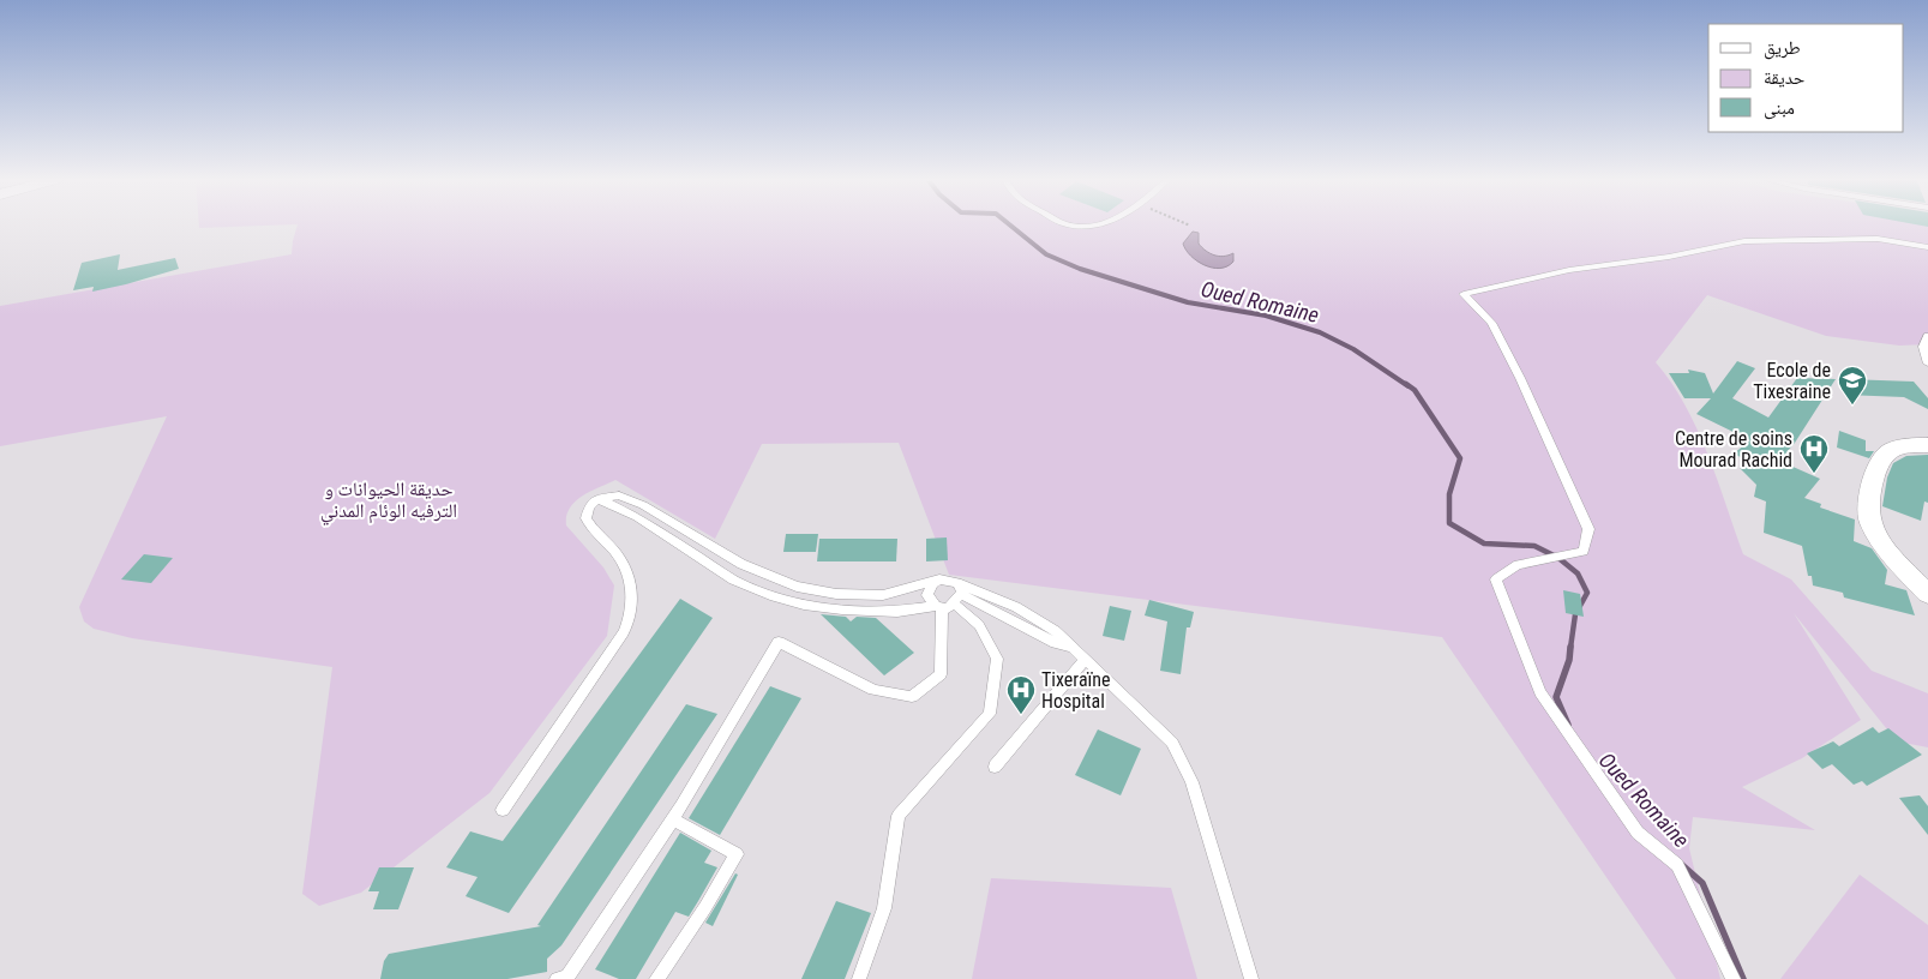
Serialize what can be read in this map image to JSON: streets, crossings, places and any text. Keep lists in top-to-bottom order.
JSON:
{
  "water": ["Oued Romaine"],
  "parks": ["حديقة الحيوانات و الترفيه الوئام المدني"],
  "places": {
    "school or university": ["Ecole de Tixesraine"],
    "hospital": ["Centre de soins Mourad Rachid", "Tixeraïne Hospital"]
  },
  "legend": ["طريق", "حديقة", "مبنى"]
}
